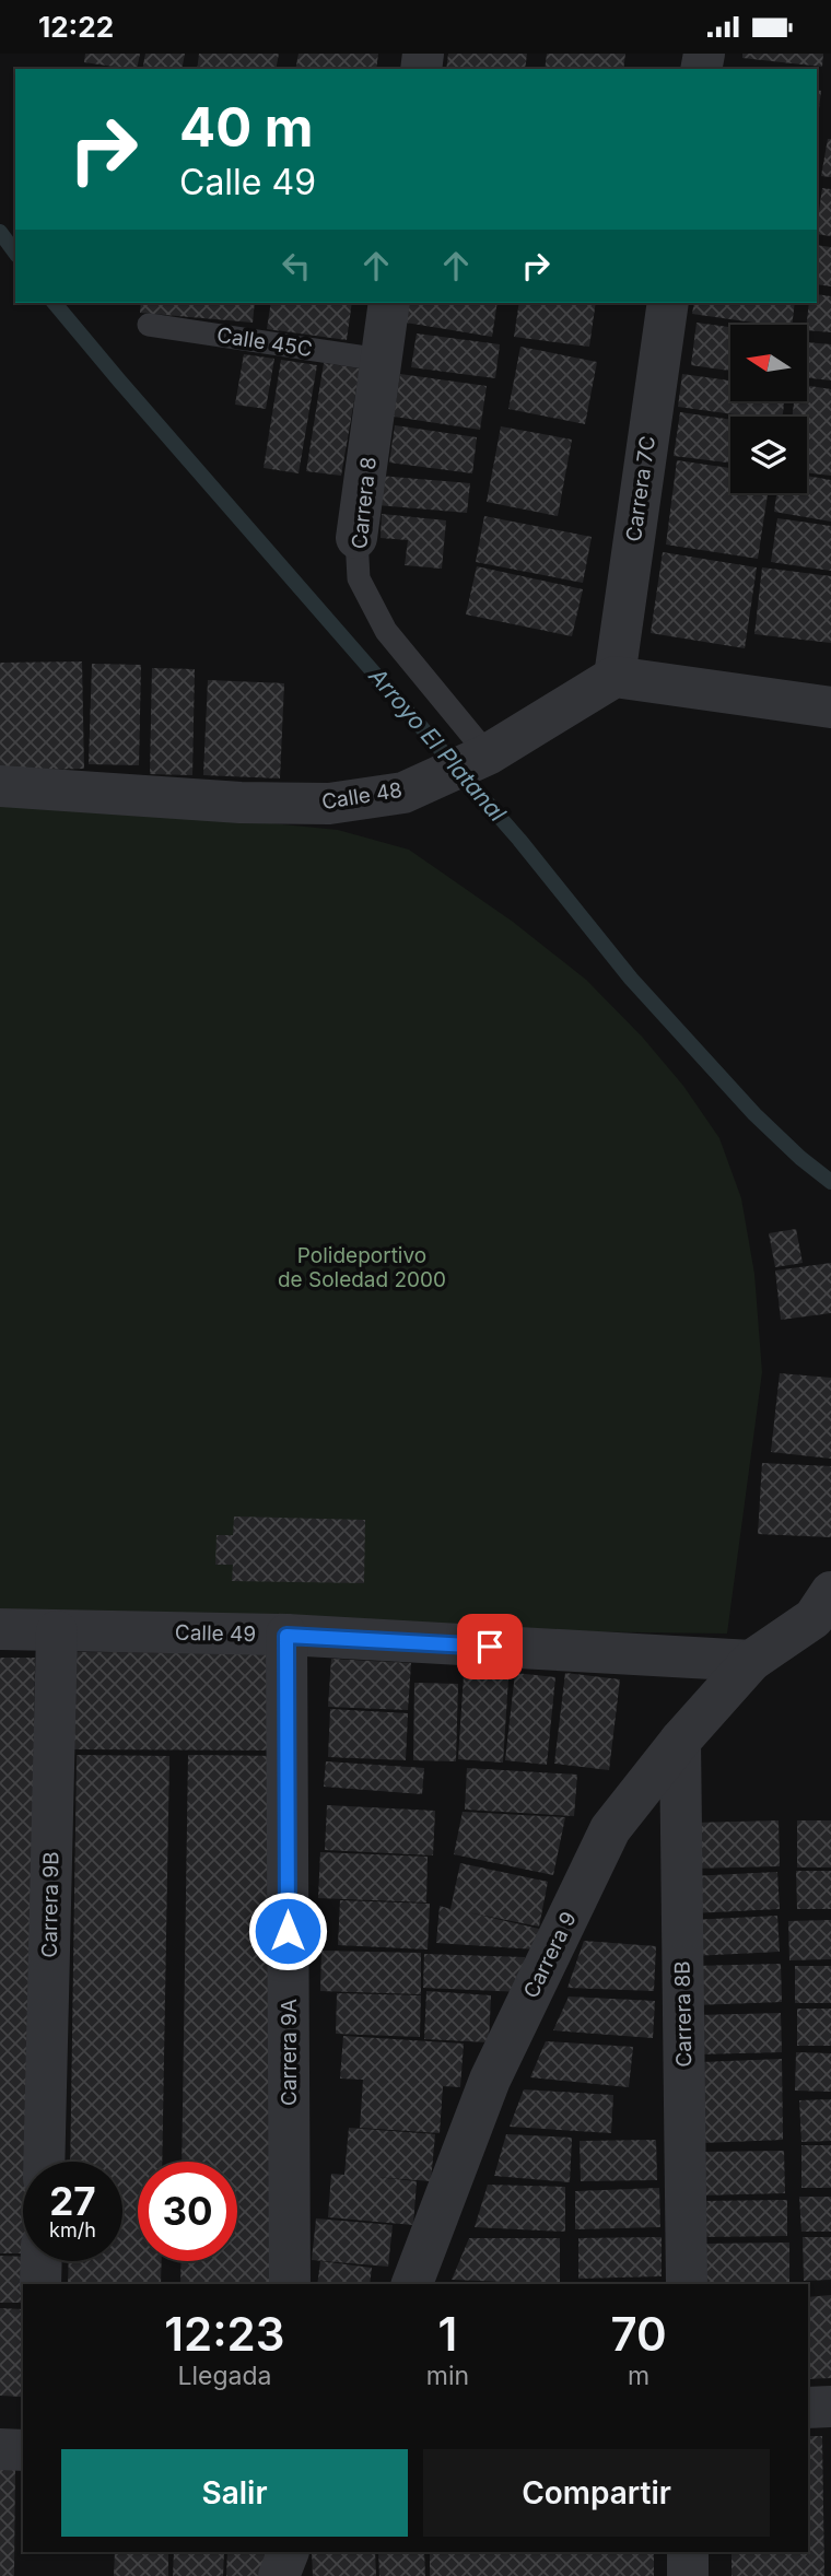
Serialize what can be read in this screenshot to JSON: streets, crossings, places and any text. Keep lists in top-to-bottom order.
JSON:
{
  "streets": {
    "street": [
      "Carrera 7C",
      "Carrera 8",
      "Calle 48",
      "Calle 49",
      "Carrera 9B",
      "Carrera 9",
      "Carrera 8B",
      "Carrera 9A"
    ],
    "lane": ["Calle 45C"]
  },
  "crossings": [
    ["Calle 45C", "Carrera 8"],
    ["Carrera 7C", "Calle 48"],
    ["Carrera 8", "Calle 48"],
    ["Calle 49", "Carrera 9B"],
    ["Calle 49", "Carrera 9"],
    ["Calle 49", "Carrera 9A"],
    ["Carrera 9", "Carrera 8B"]
  ],
  "water": ["Arroyo El Platanal"],
  "parks": ["Polideportivo de Soledad 2000"],
  "north": "left",
  "page": {
    "status": "12:22",
    "turn": ["40 m", "Calle 49"],
    "speed": "27 km/h",
    "limit": "30",
    "eta": [
      "12:23",
      "Llegada",
      "1",
      "min",
      "70",
      "m"
    ],
    "buttons": ["Salir", "Compartir"]
  }
}
